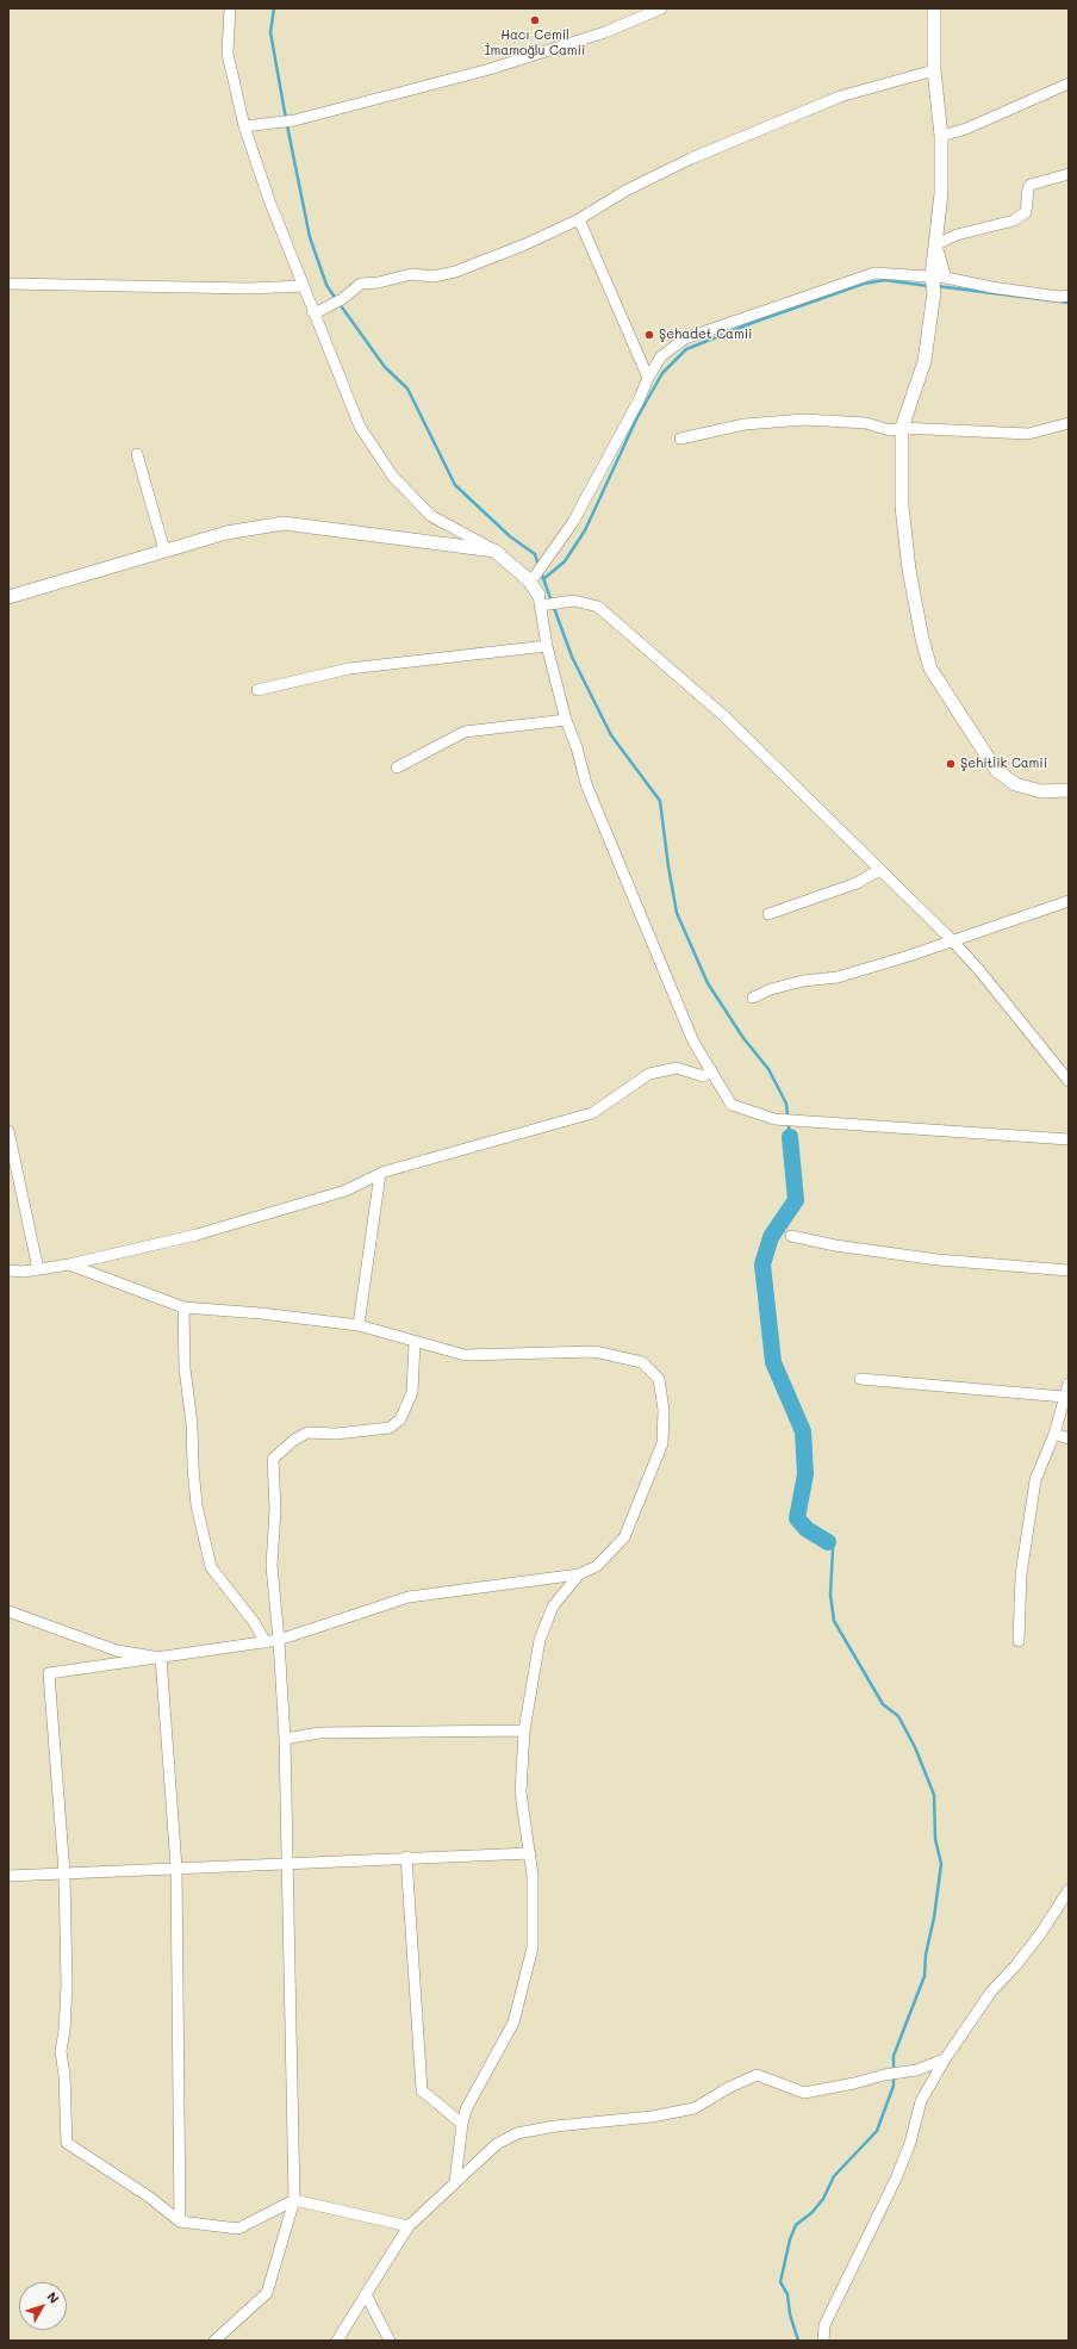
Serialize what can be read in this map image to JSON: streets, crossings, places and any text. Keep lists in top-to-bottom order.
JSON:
{
  "places": ["Hacı Cemil İmamoğlu Camii", "Şehadet Camii", "Şehitlik Camii"],
  "north": "top right"
}
